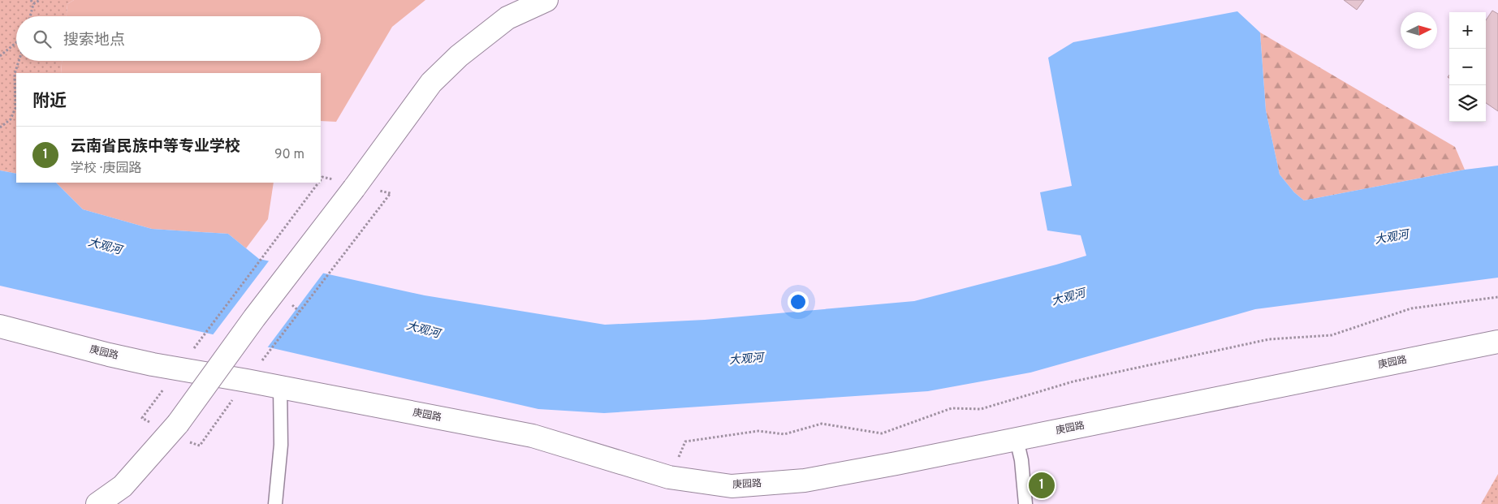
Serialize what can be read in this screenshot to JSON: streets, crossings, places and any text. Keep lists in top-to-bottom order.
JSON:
{
  "streets": {
    "street": ["庚园路"]
  },
  "water": ["大观河"],
  "north": "right",
  "page": {
    "map_buttons": ["+", "−"],
    "search": "搜索地点",
    "heading": "附近",
    "list": [
      {
        "mark": "1",
        "name": "云南省民族中等专业学校",
        "note": "学校 · 庚园路",
        "value": "90 m"
      }
    ],
    "pins": "1"
  }
}
